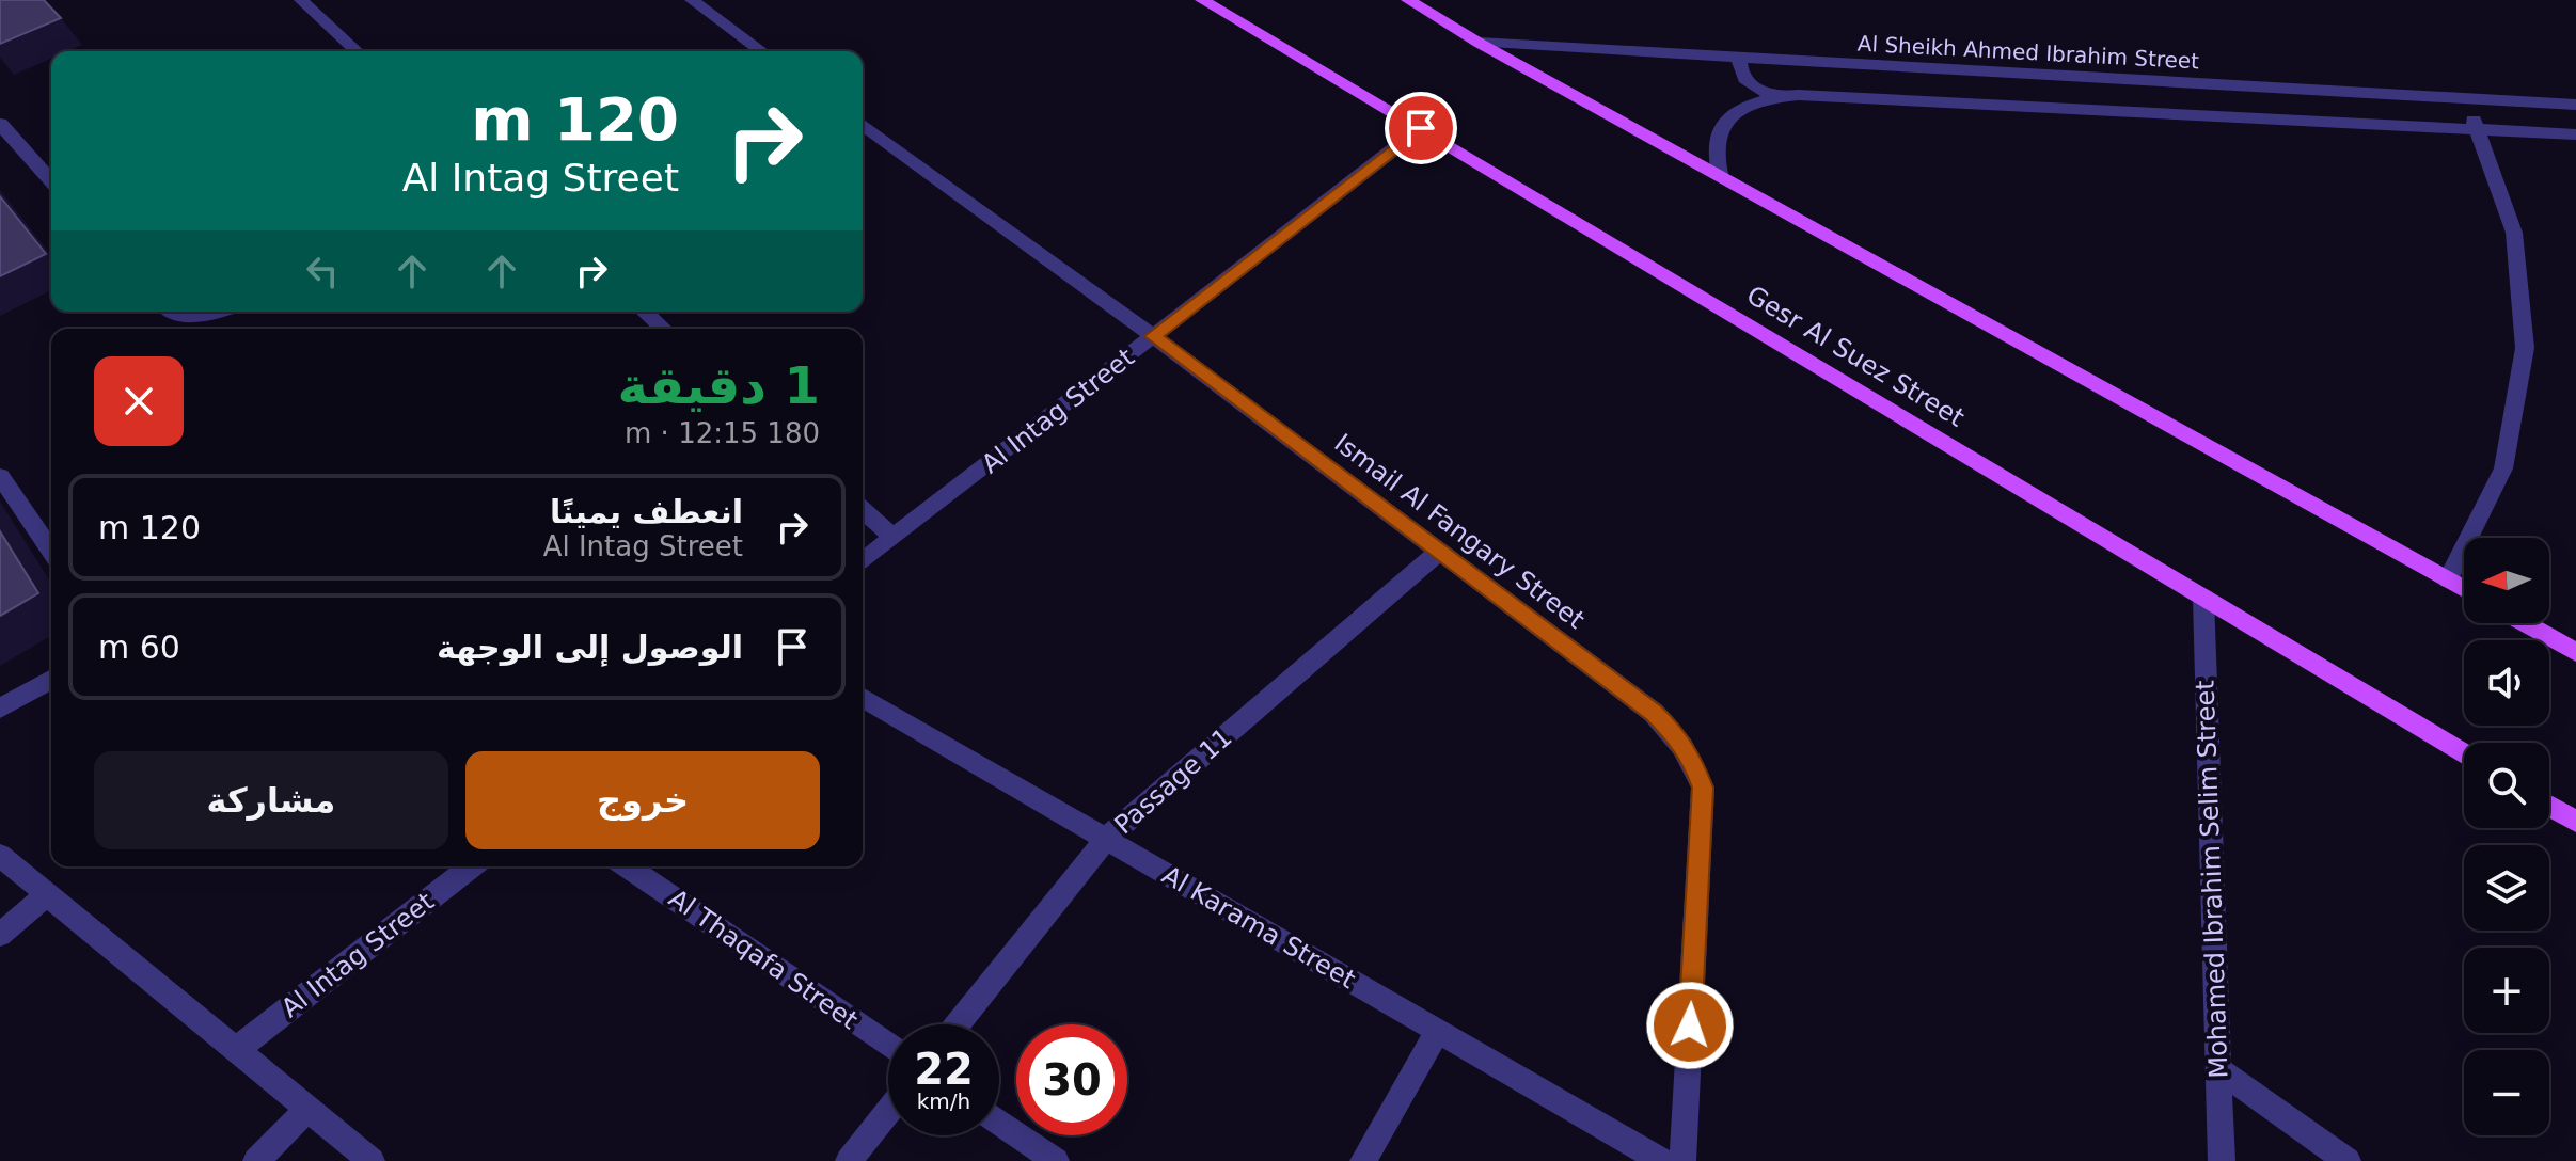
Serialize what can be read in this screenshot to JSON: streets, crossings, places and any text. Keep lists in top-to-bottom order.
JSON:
{
  "streets": {
    "main road": ["Gesr Al Suez Street"],
    "street": [
      "Al Sheikh Ahmed Ibrahim Street",
      "Al Intag Street",
      "Ismail Al Fangary Street",
      "Passage 11",
      "Mohamed Ibrahim Selim Street",
      "Al Karama Street",
      "Al Thaqafa Street"
    ]
  },
  "crossings": [
    ["Gesr Al Suez Street", "Al Intag Street"],
    ["Gesr Al Suez Street", "Mohamed Ibrahim Selim Street"],
    ["Al Intag Street", "Ismail Al Fangary Street"],
    ["Ismail Al Fangary Street", "Passage 11"],
    ["Passage 11", "Al Karama Street"]
  ],
  "north": "left",
  "page": {
    "turn": ["120 m", "Al Intag Street"],
    "heading": ["1 دقيقة", "180 m · 12:15"],
    "list": [
      {
        "name": "انعطف يمينًا",
        "note": "Al Intag Street",
        "value": "120 m"
      },
      {
        "name": "الوصول إلى الوجهة",
        "value": "60 m"
      }
    ],
    "map_buttons": ["+", "−"],
    "buttons": ["خروج", "مشاركة"],
    "speed": "22 km/h",
    "limit": "30"
  }
}
